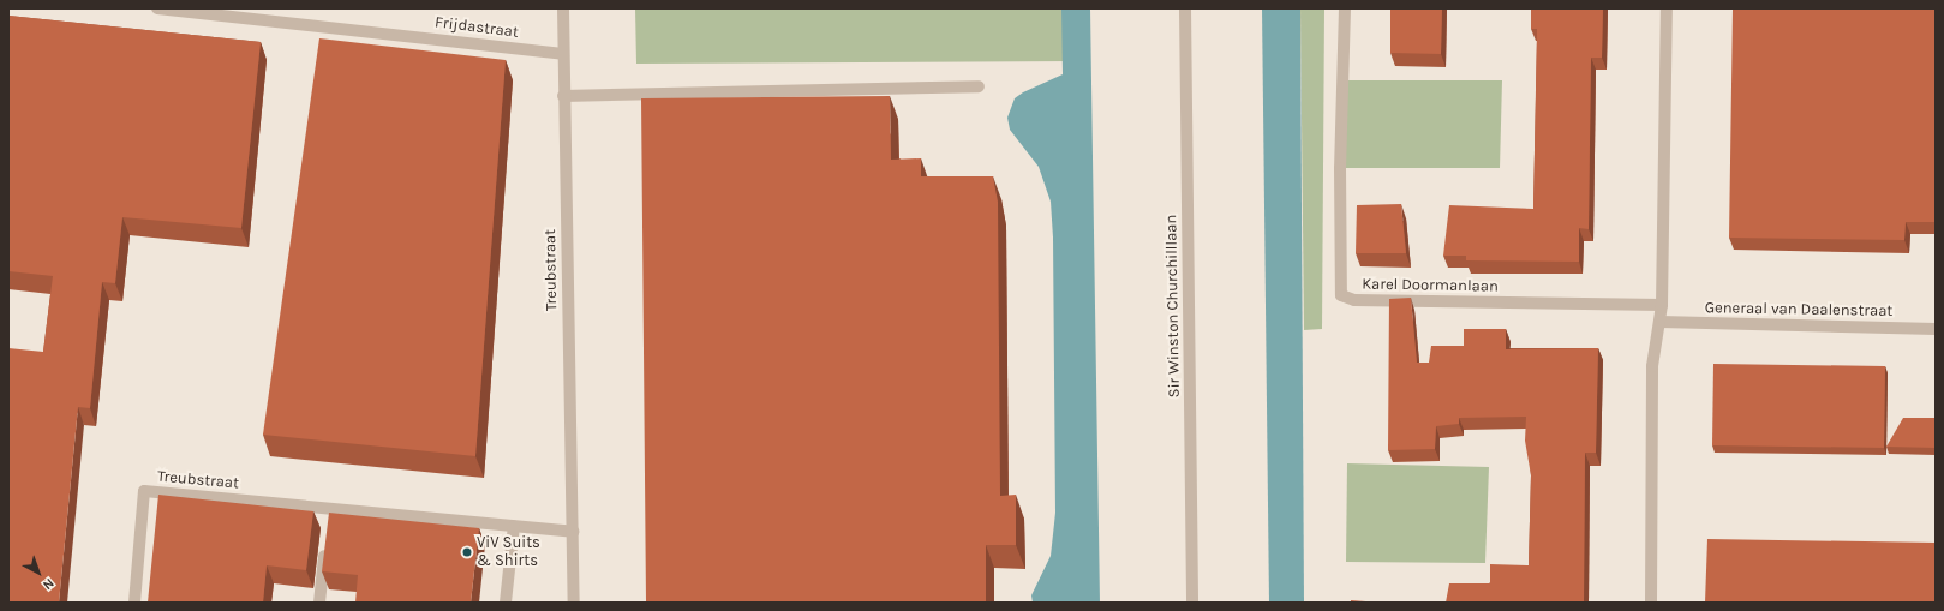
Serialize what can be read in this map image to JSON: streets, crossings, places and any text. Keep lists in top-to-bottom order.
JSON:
{
  "streets": {
    "street": [
      "Frijdastraat",
      "Treubstraat",
      "Karel Doormanlaan",
      "Sir Winston Churchilllaan",
      "Generaal van Daalenstraat"
    ]
  },
  "crossings": [
    ["Frijdastraat", "Treubstraat"]
  ],
  "places": ["ViV Suits & Shirts"],
  "north": "bottom right"
}
